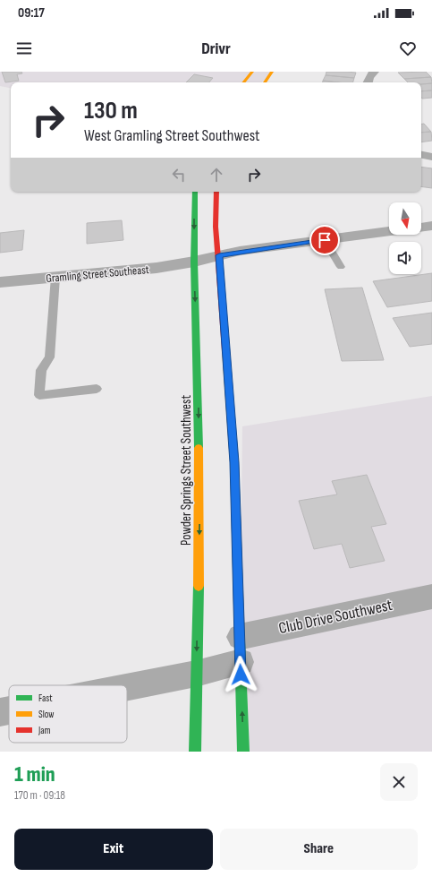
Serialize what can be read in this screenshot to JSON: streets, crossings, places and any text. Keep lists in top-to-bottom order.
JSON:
{
  "streets": {
    "main road": ["Powder Springs Street Southwest"],
    "street": ["Gramling Street Southeast", "Club Drive Southwest"]
  },
  "crossings": [
    ["Gramling Street Southeast", "Powder Springs Street Southwest"],
    ["Powder Springs Street Southwest", "Club Drive Southwest"]
  ],
  "legend": ["Fast", "Slow", "Jam"],
  "north": "bottom",
  "page": {
    "status": "09:17",
    "header": "Drivr",
    "turn": ["130 m", "West Gramling Street Southwest"],
    "heading": ["1 min", "170 m · 09:18"],
    "buttons": ["Exit", "Share"]
  }
}
